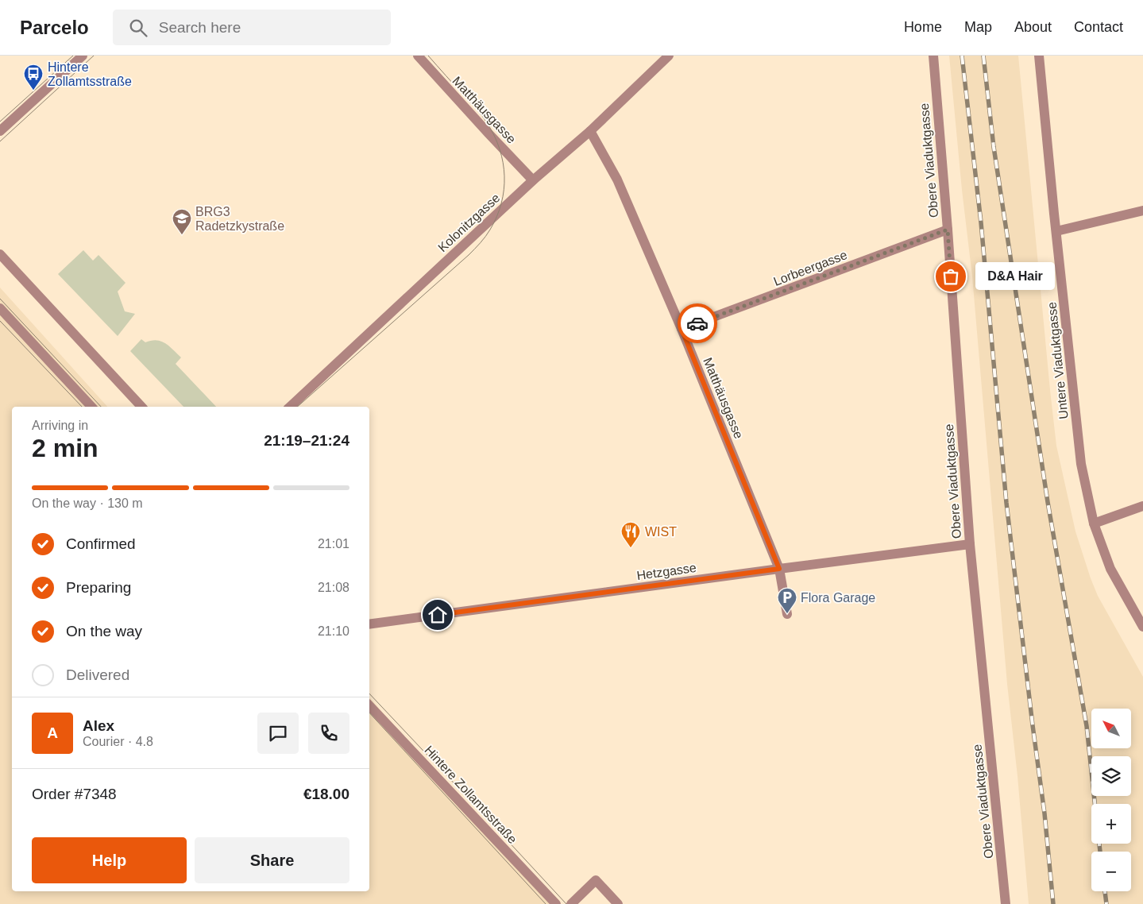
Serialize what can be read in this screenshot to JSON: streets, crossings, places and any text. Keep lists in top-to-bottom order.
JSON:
{
  "streets": {
    "street": [
      "Matthäusgasse",
      "Obere Viaduktgasse",
      "Kolonitzgasse",
      "Lorbeergasse",
      "Untere Viaduktgasse",
      "Hetzgasse",
      "Hintere Zollamtsstraße"
    ]
  },
  "crossings": [
    ["Matthäusgasse", "Kolonitzgasse"],
    ["Matthäusgasse", "Lorbeergasse"],
    ["Matthäusgasse", "Hetzgasse"],
    ["Obere Viaduktgasse", "Lorbeergasse"],
    ["Obere Viaduktgasse", "Hetzgasse"]
  ],
  "places": {
    "bus stop": ["Hintere Zollamtsstraße"],
    "school or university": ["BRG3 Radetzkystraße"],
    "other": ["D&A Hair"],
    "restaurant": ["WIST"],
    "parking": ["Flora Garage"]
  },
  "north": "top left",
  "page": {
    "header": "Parcelo",
    "search": "Search here",
    "nav": [
      "Home",
      "Map",
      "About",
      "Contact"
    ],
    "bubble": "D&A Hair",
    "heading": ["2 min", "Arriving in", "21:19–21:24"],
    "panel": [
      "Alex",
      "Courier · 4.8",
      "Order #7348",
      "€18.00"
    ],
    "bar": "On the way · 130 m",
    "list": [
      ["Confirmed", "21:01"],
      ["Preparing", "21:08"],
      ["On the way", "21:10"],
      "Delivered"
    ],
    "map_buttons": ["+", "−"],
    "round": "A",
    "buttons": ["Help", "Share"]
  }
}
